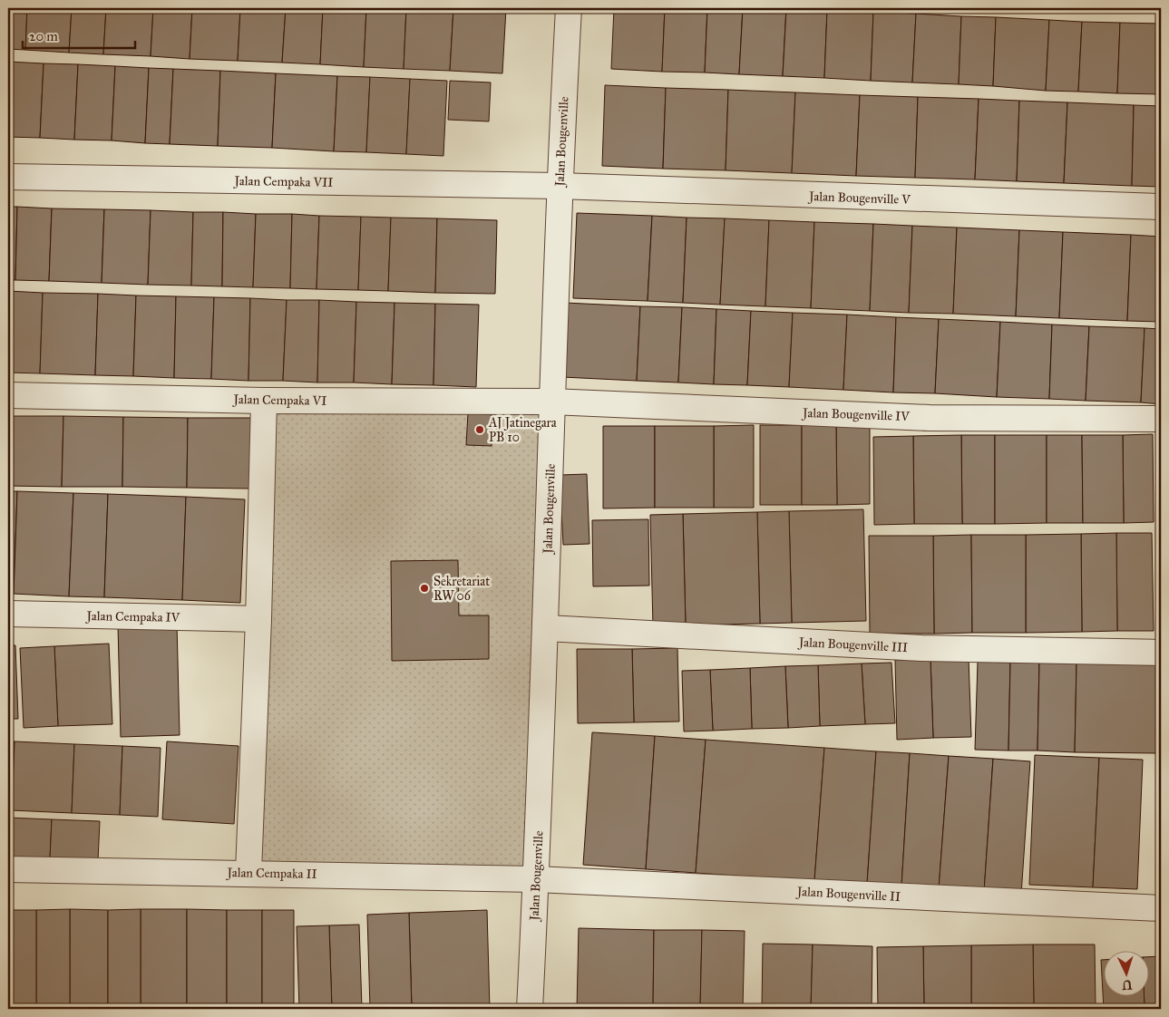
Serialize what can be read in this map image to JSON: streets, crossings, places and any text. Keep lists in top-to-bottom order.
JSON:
{
  "streets": {
    "street": [
      "Jalan Bougenville",
      "Jalan Cempaka VII",
      "Jalan Bougenville V",
      "Jalan Cempaka VI",
      "Jalan Bougenville IV",
      "Jalan Cempaka IV",
      "Jalan Bougenville III",
      "Jalan Cempaka II",
      "Jalan Bougenville II"
    ]
  },
  "crossings": [
    ["Jalan Bougenville", "Jalan Cempaka VII"],
    ["Jalan Bougenville", "Jalan Bougenville V"],
    ["Jalan Bougenville", "Jalan Cempaka VI"],
    ["Jalan Bougenville", "Jalan Bougenville IV"],
    ["Jalan Bougenville", "Jalan Bougenville III"],
    ["Jalan Bougenville", "Jalan Cempaka II"],
    ["Jalan Bougenville", "Jalan Bougenville II"],
    ["Jalan Cempaka VII", "Jalan Bougenville V"],
    ["Jalan Cempaka VI", "Jalan Bougenville IV"],
    ["Jalan Cempaka II", "Jalan Bougenville II"]
  ],
  "places": ["AJ Jatinegara PB 10", "Sekretariat RW 06"],
  "scale_bar": "20 m",
  "north": "bottom"
}
